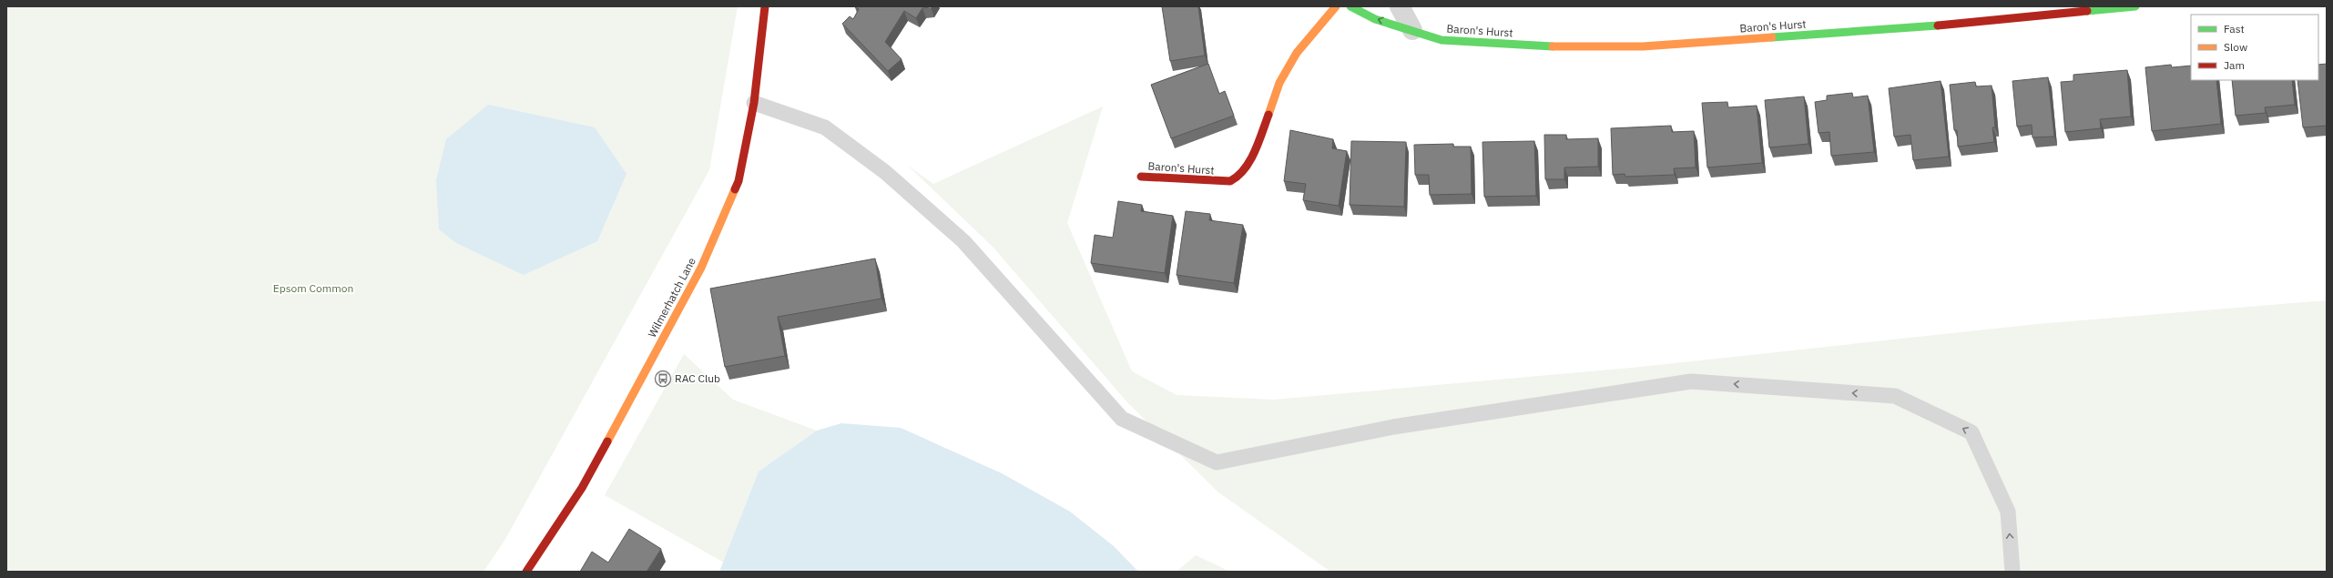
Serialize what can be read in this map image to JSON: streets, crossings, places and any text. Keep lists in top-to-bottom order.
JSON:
{
  "streets": {
    "street": ["Baron's Hurst", "Wilmerhatch Lane"]
  },
  "parks": ["Epsom Common"],
  "places": {
    "bus stop": ["RAC Club"]
  },
  "legend": ["Fast", "Slow", "Jam"]
}
